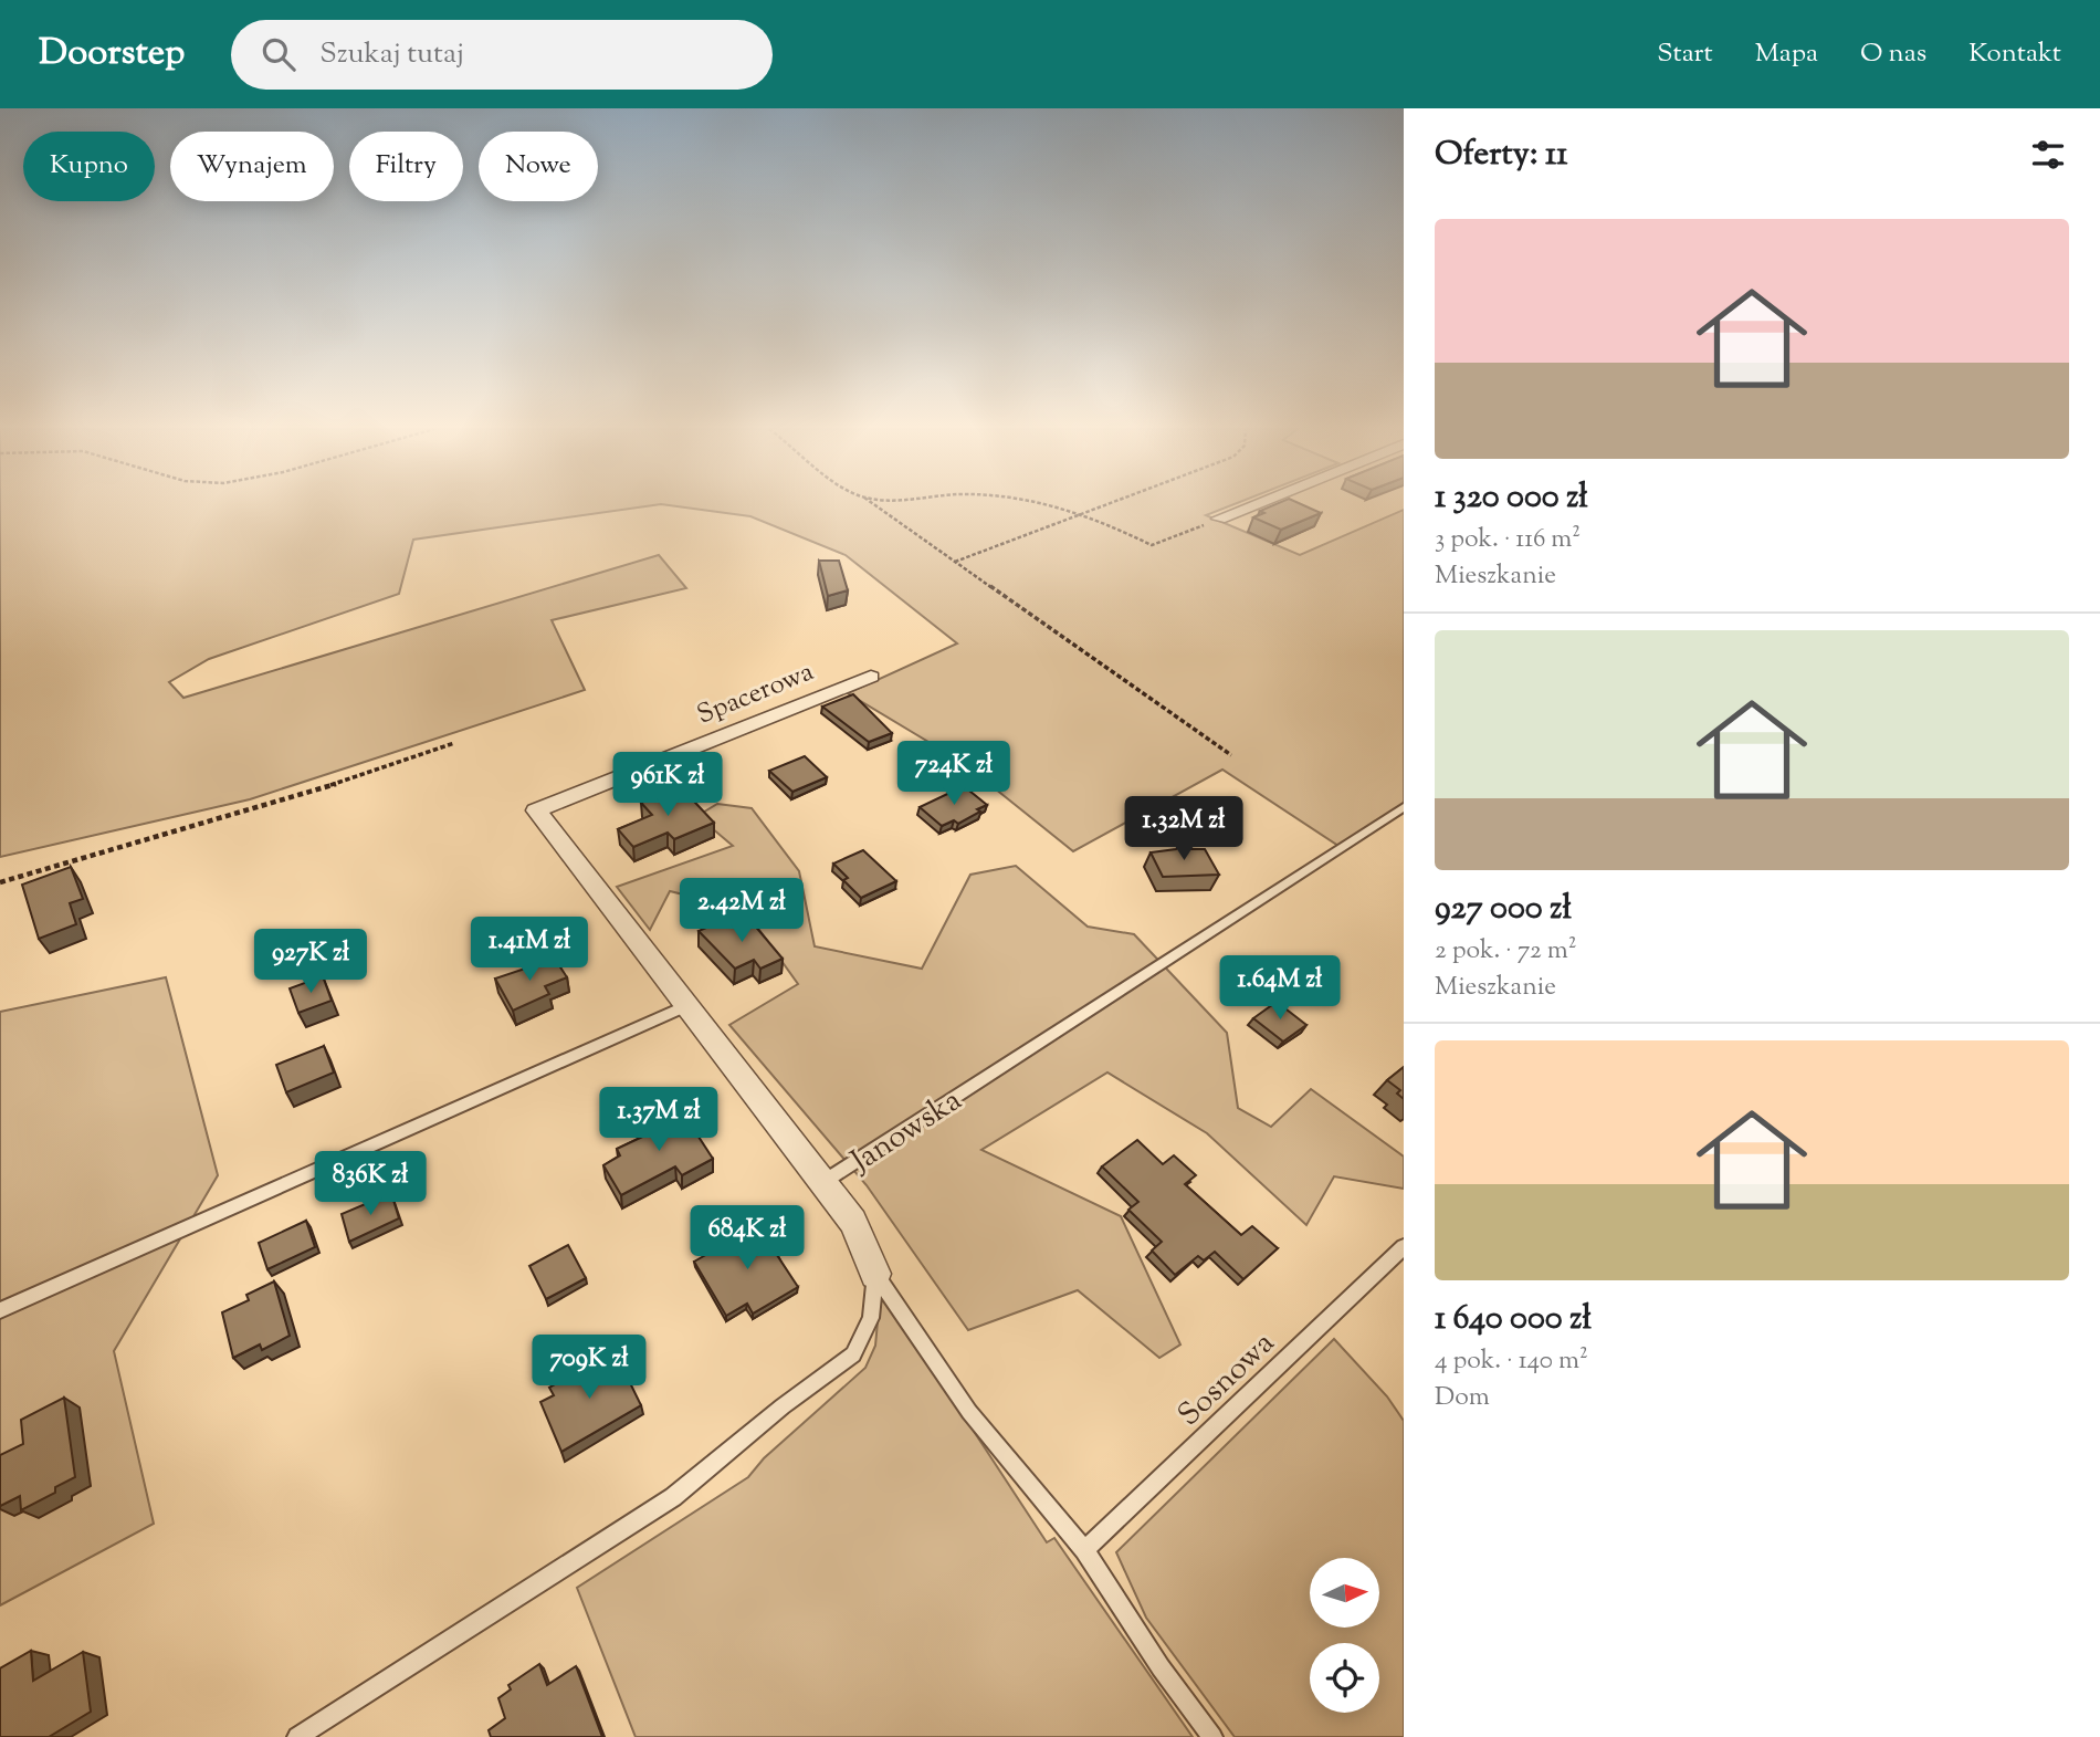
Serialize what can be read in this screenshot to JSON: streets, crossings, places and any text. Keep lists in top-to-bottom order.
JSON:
{
  "streets": {
    "street": ["Spacerowa", "Janowska"],
    "lane": ["Sosnowa"]
  },
  "crossings": [
    ["Spacerowa", "Janowska"],
    ["Janowska", "Sosnowa"]
  ],
  "north": "right",
  "page": {
    "header": "Doorstep",
    "search": "Szukaj tutaj",
    "nav": [
      "Start",
      "Mapa",
      "O nas",
      "Kontakt"
    ],
    "heading": "Oferty: 11",
    "chip": [
      "Kupno",
      "Wynajem",
      "Filtry",
      "Nowe"
    ],
    "list": [
      {
        "name": "1 320 000 zł",
        "note": "3 pok. · 116 m² · Mieszkanie"
      },
      {
        "name": "927 000 zł",
        "note": "2 pok. · 72 m² · Mieszkanie"
      },
      {
        "name": "1 640 000 zł",
        "note": "4 pok. · 140 m² · Dom"
      }
    ],
    "price": [
      "724K zł",
      "961K zł",
      "1.32M zł",
      "2.42M zł",
      "1.41M zł",
      "927K zł",
      "1.64M zł",
      "1.37M zł",
      "836K zł",
      "684K zł",
      "709K zł"
    ]
  }
}
